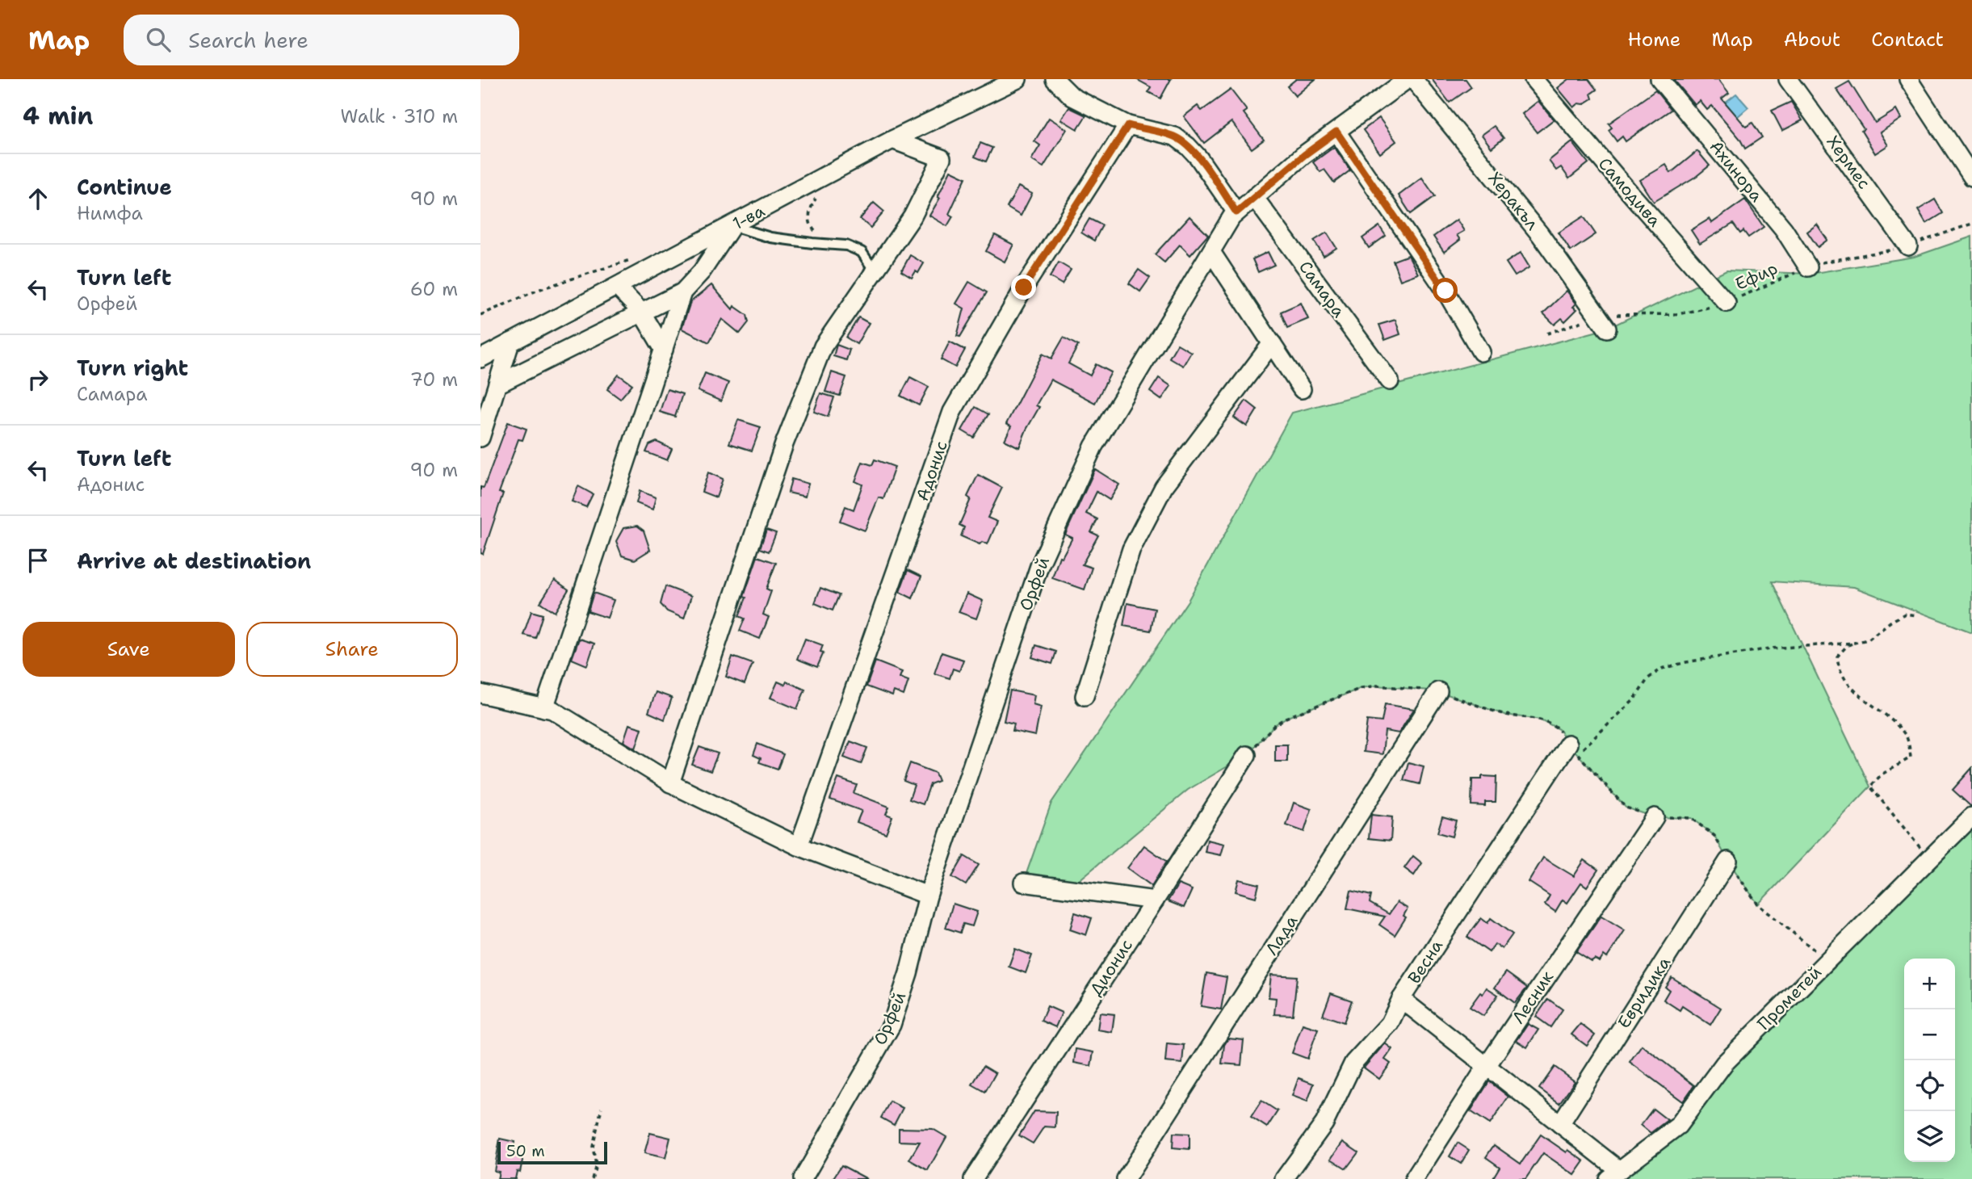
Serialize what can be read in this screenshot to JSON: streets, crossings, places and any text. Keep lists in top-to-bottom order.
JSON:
{
  "streets": {
    "street": [
      "Хермес",
      "Ахинора",
      "Самодива",
      "Херакъл",
      "1-ва",
      "Самара",
      "Адонис",
      "Орфей",
      "Лада",
      "Весна",
      "Дионис",
      "Евридика",
      "Лесник",
      "Прометей"
    ],
    "path": ["Ефир"]
  },
  "crossings": [
    ["Хермес", "Ефир"],
    ["Ахинора", "Ефир"],
    ["Самодива", "Ефир"],
    ["Херакъл", "Ефир"],
    ["Самара", "Орфей"]
  ],
  "scale_bar": "50 m",
  "page": {
    "header": "Map",
    "search": "Search here",
    "nav": [
      "Home",
      "Map",
      "About",
      "Contact"
    ],
    "heading": ["4 min", "Walk · 310 m"],
    "list": [
      ["Continue", "Нимфа", "90 m"],
      ["Turn left", "Орфей", "60 m"],
      ["Turn right", "Самара", "70 m"],
      ["Turn left", "Адонис", "90 m"],
      "Arrive at destination"
    ],
    "buttons": ["Save", "Share"],
    "map_buttons": ["+", "−"],
    "scale": "50 m"
  }
}
